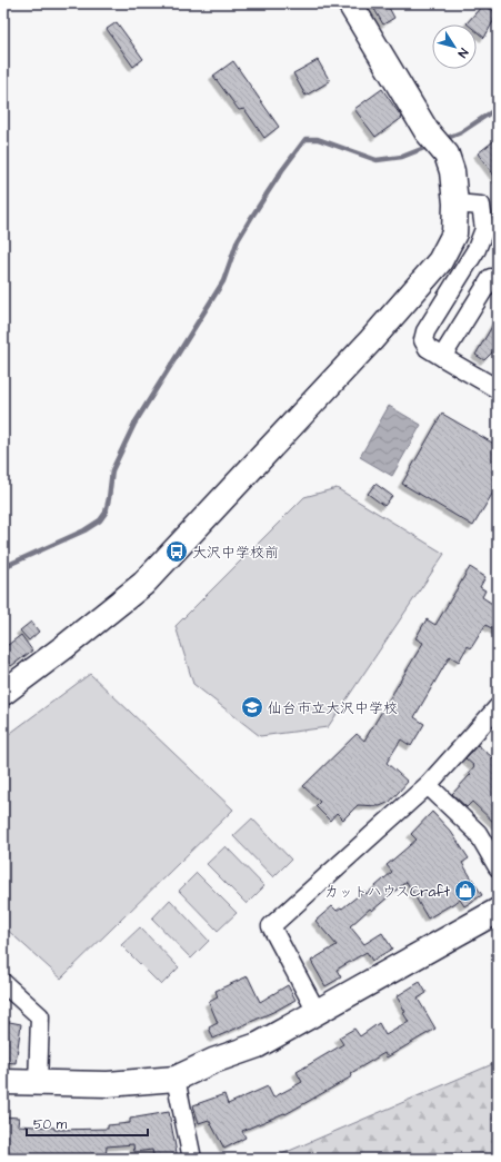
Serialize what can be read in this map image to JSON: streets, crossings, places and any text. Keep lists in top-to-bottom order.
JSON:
{
  "places": {
    "bus stop": ["大沢中学校前"],
    "school or university": ["仙台市立大沢中学校"],
    "shop": ["カットハウスCraft"]
  },
  "scale_bar": "50 m",
  "north": "bottom right"
}
